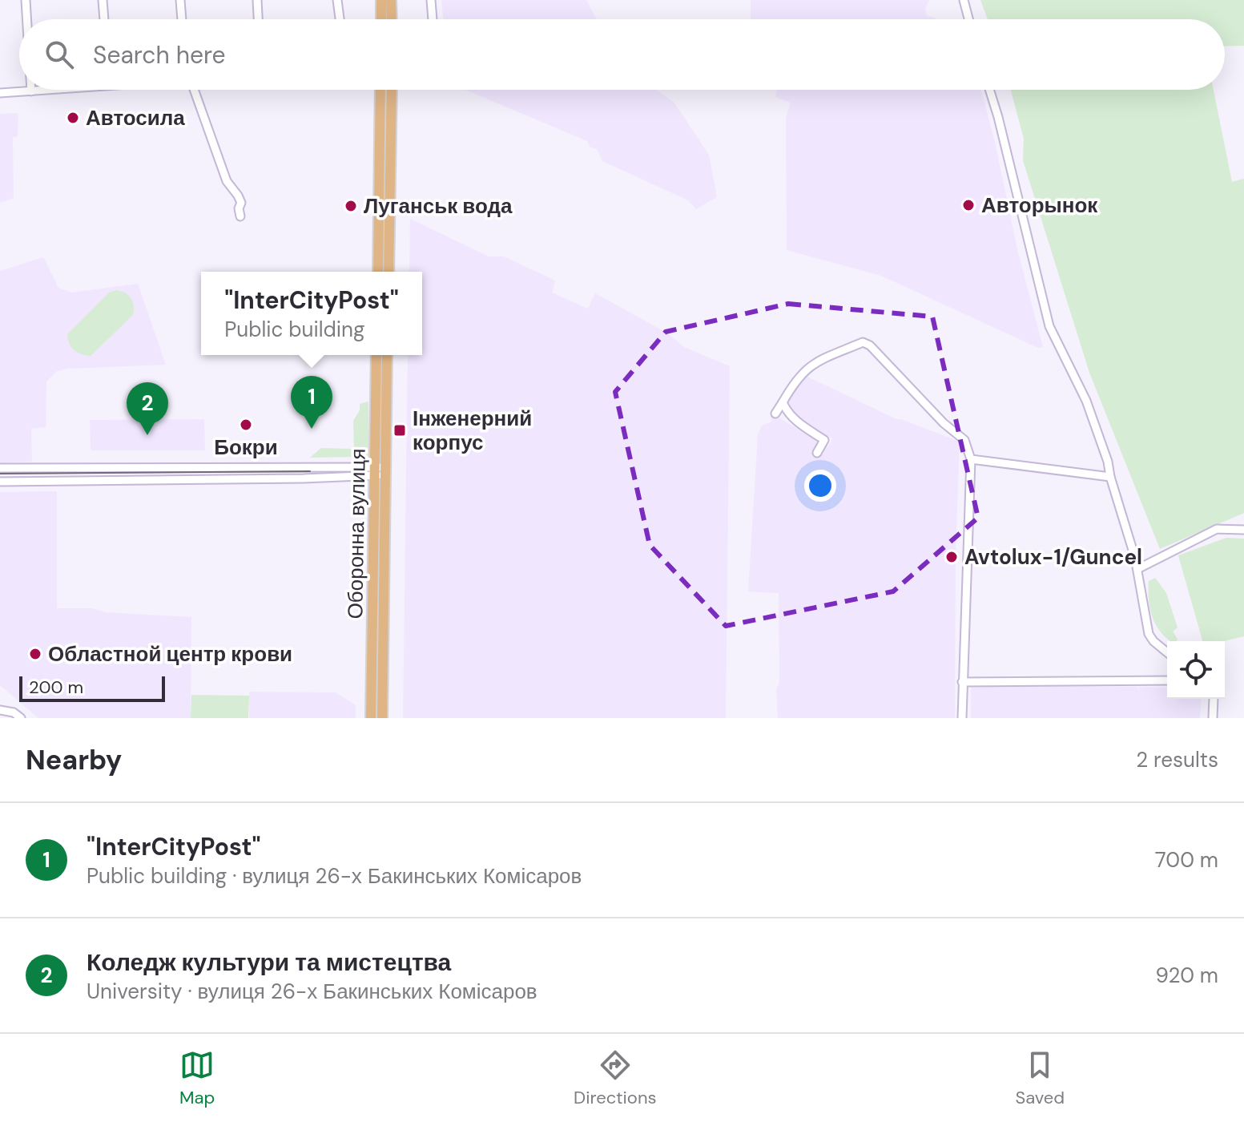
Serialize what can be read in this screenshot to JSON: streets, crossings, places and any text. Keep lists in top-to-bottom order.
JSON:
{
  "streets": {
    "main road": ["Оборонна вулиця"]
  },
  "places": {
    "other": [
      "Автосила",
      "Авторынок",
      "Луганськ вода",
      "Бокри",
      "Avtolux-1/Guncel",
      "Областной центр крови"
    ],
    "transit": ["Інженерний корпус"]
  },
  "scale_bar": "200 m",
  "page": {
    "search": "Search here",
    "popup": ["\"InterCityPost\"", "Public building"],
    "pins": ["1", "2"],
    "scale": "200 m",
    "heading": ["Nearby", "2 results"],
    "list": [
      {
        "mark": "1",
        "name": "\"InterCityPost\"",
        "note": "Public building · вулиця 26-х Бакинських Комісаров",
        "value": "700 m"
      },
      {
        "mark": "2",
        "name": "Коледж культури та мистецтва",
        "note": "University · вулиця 26-х Бакинських Комісаров",
        "value": "920 m"
      }
    ],
    "nav": ["Map", "Directions", "Saved"]
  }
}
